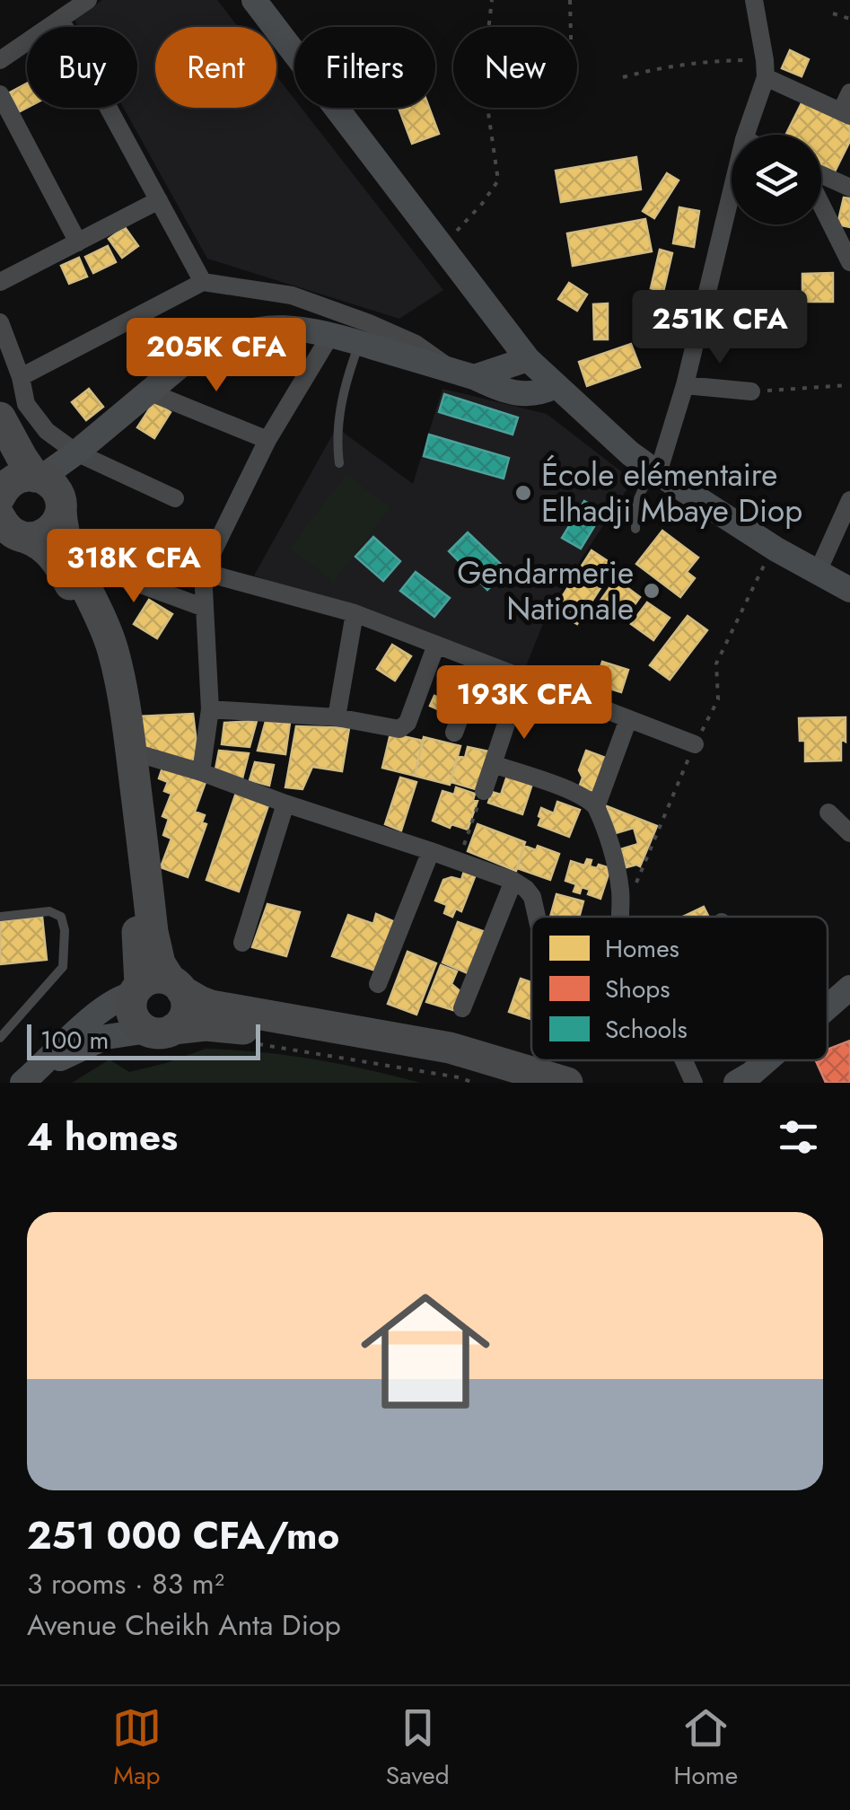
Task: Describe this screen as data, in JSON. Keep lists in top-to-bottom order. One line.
{"places":["École elémentaire Elhadji Mbaye Diop","Gendarmerie Nationale"],"legend":["Homes","Shops","Schools"],"scale_bar":"100 m","page":{"chip":["Buy","Rent","Filters","New"],"price":["251K CFA","205K CFA","318K CFA","193K CFA"],"scale":"100 m","heading":"4 homes","list":[{"name":"251 000 CFA/mo","note":"3 rooms · 83 m² · Avenue Cheikh Anta Diop"}],"tabs":["Map","Saved","Home"]}}
